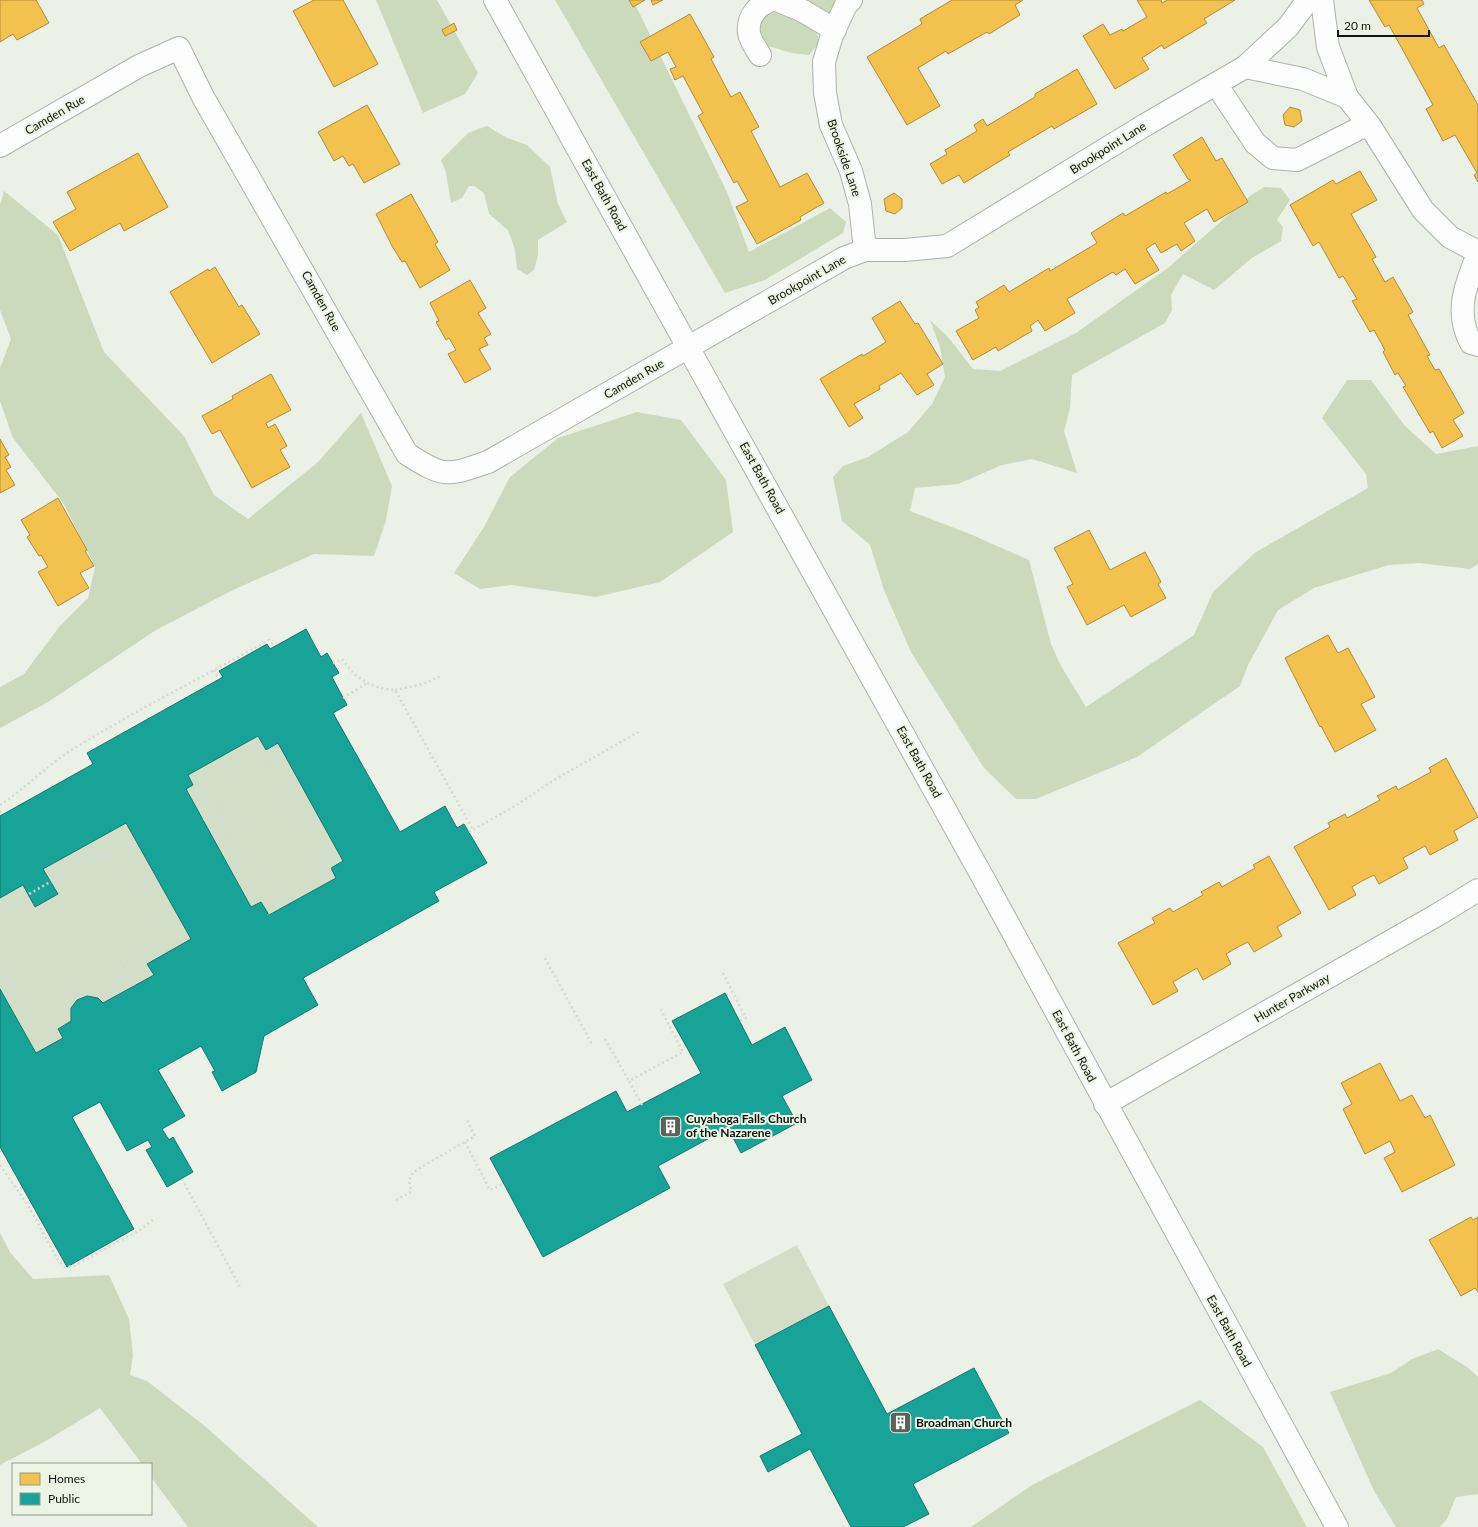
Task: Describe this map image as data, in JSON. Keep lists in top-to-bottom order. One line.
{"streets":{"street":["Camden Rue","Brookpoint Lane","Brookside Lane","East Bath Road","Hunter Parkway"]},"crossings":[["Camden Rue","Brookpoint Lane"],["Camden Rue","East Bath Road"],["Brookpoint Lane","Brookside Lane"],["Brookpoint Lane","East Bath Road"],["East Bath Road","Hunter Parkway"]],"places":{"building":["Cuyahoga Falls Church of the Nazarene","Broadman Church"]},"legend":["Homes","Public"],"scale_bar":"20 m"}
